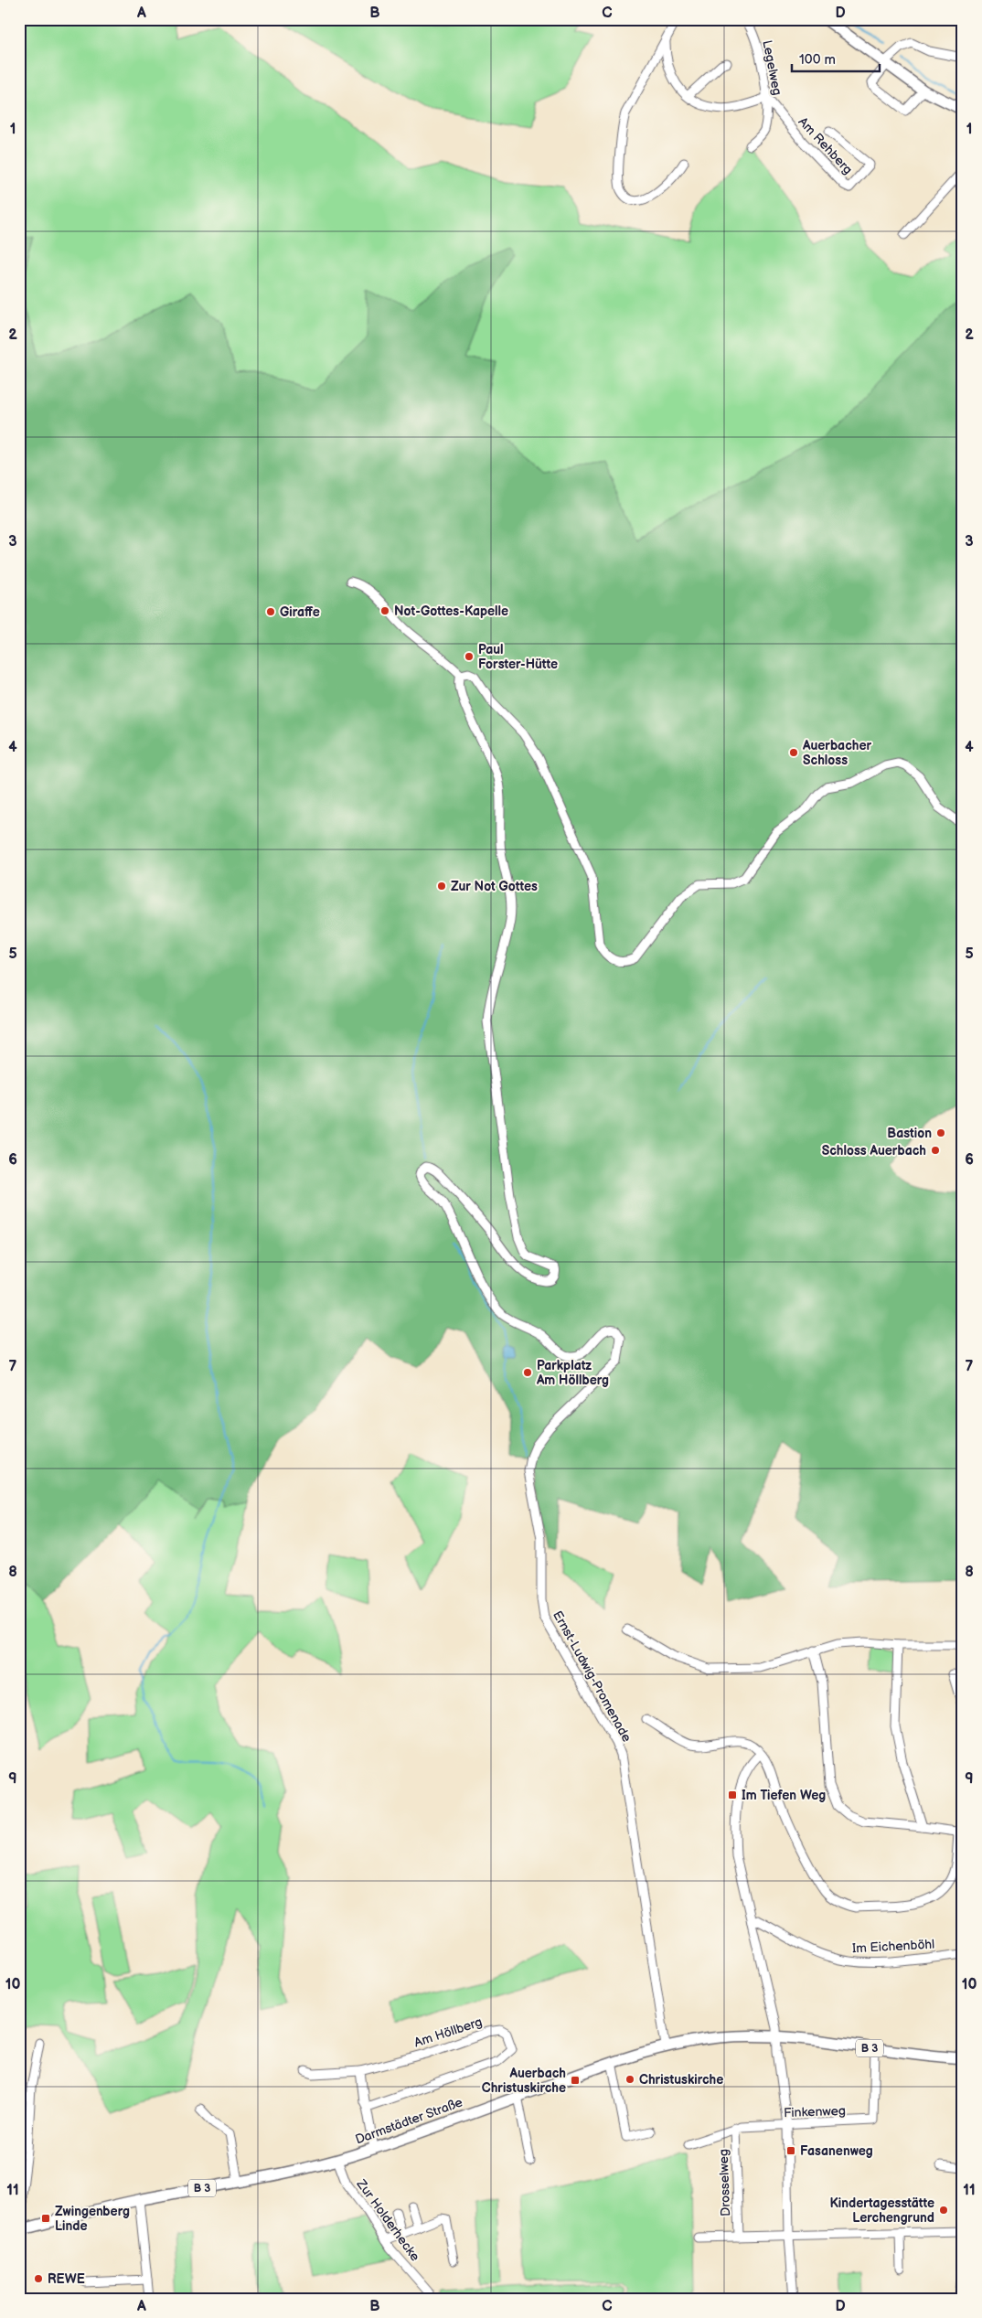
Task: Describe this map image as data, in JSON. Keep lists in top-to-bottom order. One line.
{"streets":{"main road":["B 3","Darmstädter Straße"],"street":["Legelweg","Am Rehberg","Ernst-Ludwig-Promenade","Im Eichenböhl","Am Höllberg","Finkenweg","Drosselweg","Zur Holderhecke"]},"crossings":[["Legelweg","Am Rehberg"],["Ernst-Ludwig-Promenade","Darmstädter Straße"],["B 3","Darmstädter Straße"],["Finkenweg","Darmstädter Straße"],["Finkenweg","Drosselweg"],["Darmstädter Straße","Zur Holderhecke"]],"places":{"other":["Not-Gottes-Kapelle","Giraffe","Paul Forster-Hütte","Auerbacher Schloss","Zur Not Gottes","Bastion","Schloss Auerbach","Parkplatz Am Höllberg","Christuskirche","Kindertagesstätte Lerchengrund","REWE"],"transit":["Im Tiefen Weg","Auerbach Christuskirche","Fasanenweg","Zwingenberg Linde"]},"scale_bar":"100 m","grid":{"columns":["A","B","C","D"],"rows":["1","2","3","4","5","6","7","8","9","10","11"]}}
